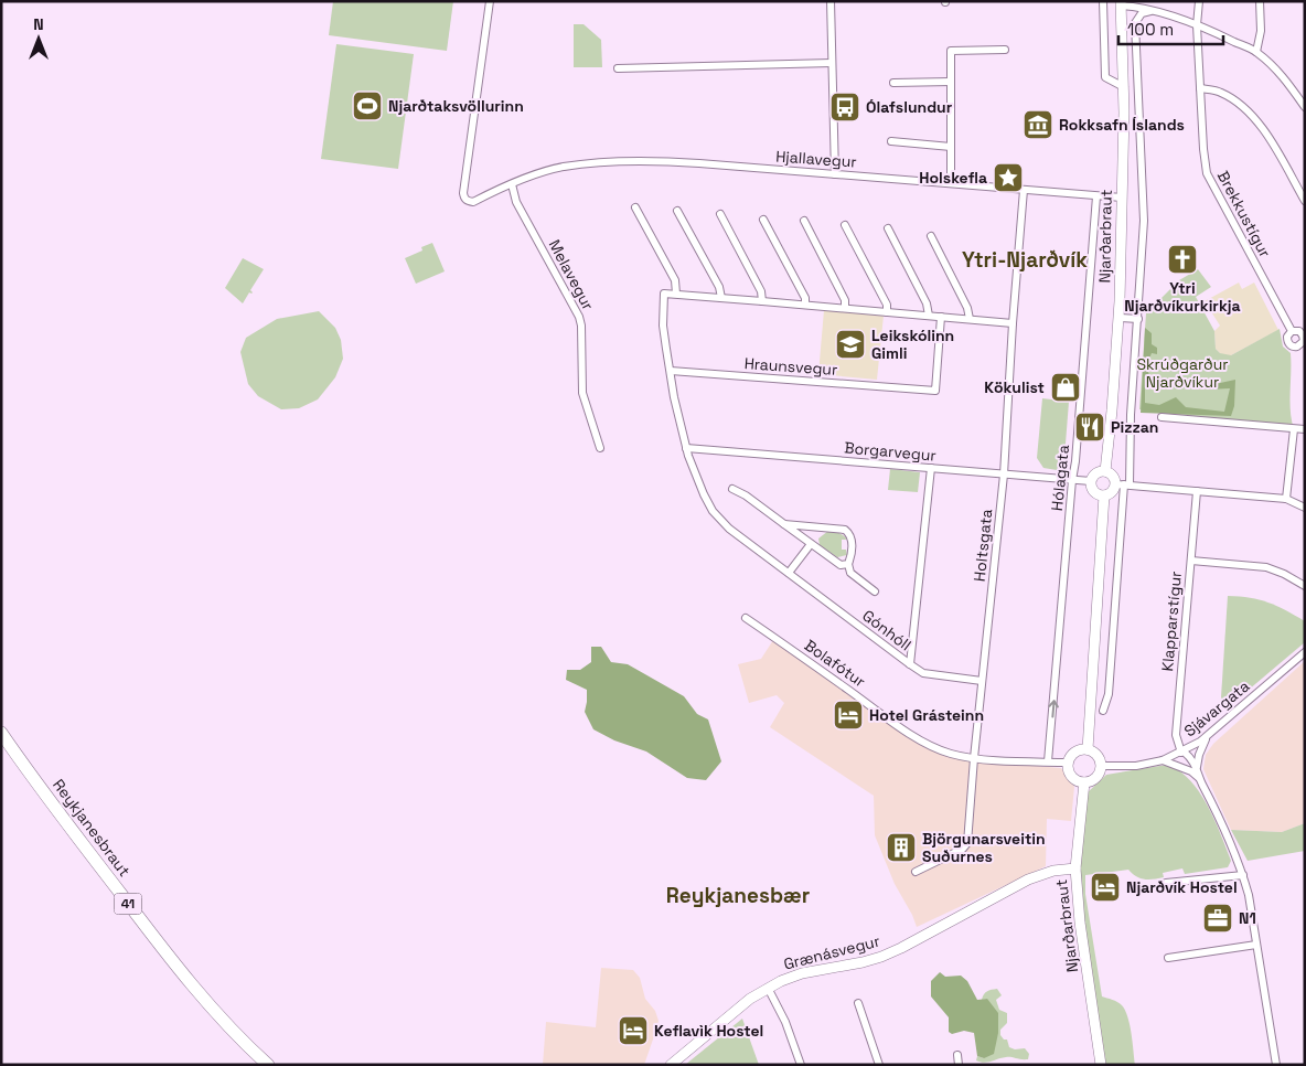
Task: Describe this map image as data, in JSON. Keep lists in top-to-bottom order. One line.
{"streets":{"highway":["Reykjanesbraut","41"],"main road":["Njarðarbraut","Grænásvegur"],"street":["Hjallavegur","Brekkustígur","Melavegur","Hraunsvegur","Borgarvegur","Hólagata","Holtsgata","Klapparstígur","Gónhóll","Bolafótur","Sjávargata"]},"crossings":[["Hjallavegur","Njarðarbraut"],["Hjallavegur","Melavegur"],["Hjallavegur","Hólagata"],["Hjallavegur","Holtsgata"],["Njarðarbraut","Borgarvegur"],["Njarðarbraut","Bolafótur"],["Njarðarbraut","Sjávargata"],["Njarðarbraut","Grænásvegur"],["Hraunsvegur","Gónhóll"],["Borgarvegur","Hólagata"],["Borgarvegur","Holtsgata"],["Borgarvegur","Gónhóll"],["Hólagata","Bolafótur"],["Holtsgata","Gónhóll"],["Holtsgata","Bolafótur"],["Klapparstígur","Sjávargata"],["Bolafótur","Sjávargata"]],"districts":["Ytri-Njarðvík","Reykjanesbær"],"parks":["Skrúðgarður Njarðvíkur"],"places":{"sports":["Njarðtaksvöllurinn"],"bus stop":["Ólafslundur"],"museum":["Rokksafn Íslands"],"place":["Holskefla"],"church":["Ytri Njarðvíkurkirkja"],"school or university":["Leikskólinn Gimli"],"shop":["Kökulist"],"restaurant":["Pizzan"],"hotel":["Hotel Grásteinn","Njarðvík Hostel","Keflavìk Hostel"],"building":["Björgunarsveitin Suðurnes"],"office":["N1"]},"scale_bar":"100 m","north":"top"}
